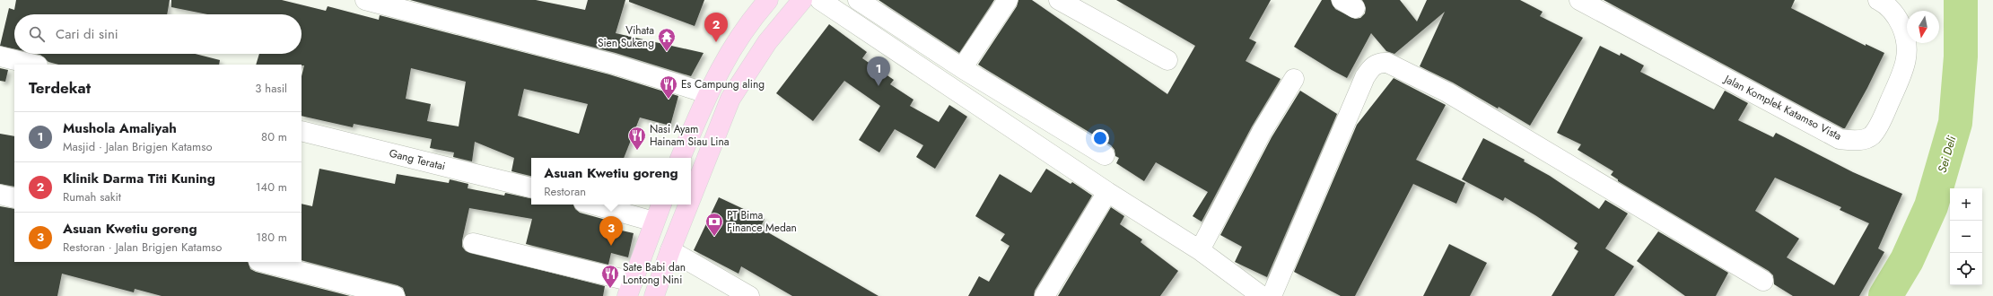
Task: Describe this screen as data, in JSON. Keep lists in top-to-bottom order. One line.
{"streets":{"street":["Jalan Komplek Katamso Vista","Gang Teratai"]},"water":["Sei Deli"],"places":{"temple":["Vihata Sien Sukeng"],"restaurant":["Es Campung aling","Nasi Ayam Hainam Siau Lina","Sate Babi dan Lontong Nini"],"bank":["PT Bima Finance Medan"]},"north":"bottom","page":{"pins":["2","1","3"],"search":"Cari di sini","heading":["Terdekat","3 hasil"],"list":[{"mark":"1","name":"Mushola Amaliyah","note":"Masjid · Jalan Brigjen Katamso","value":"80 m"},{"mark":"2","name":"Klinik Darma Titi Kuning","note":"Rumah sakit","value":"140 m"},{"mark":"3","name":"Asuan Kwetiu goreng","note":"Restoran · Jalan Brigjen Katamso","value":"180 m"}],"popup":["Asuan Kwetiu goreng","Restoran"],"map_buttons":["+","−"]}}
